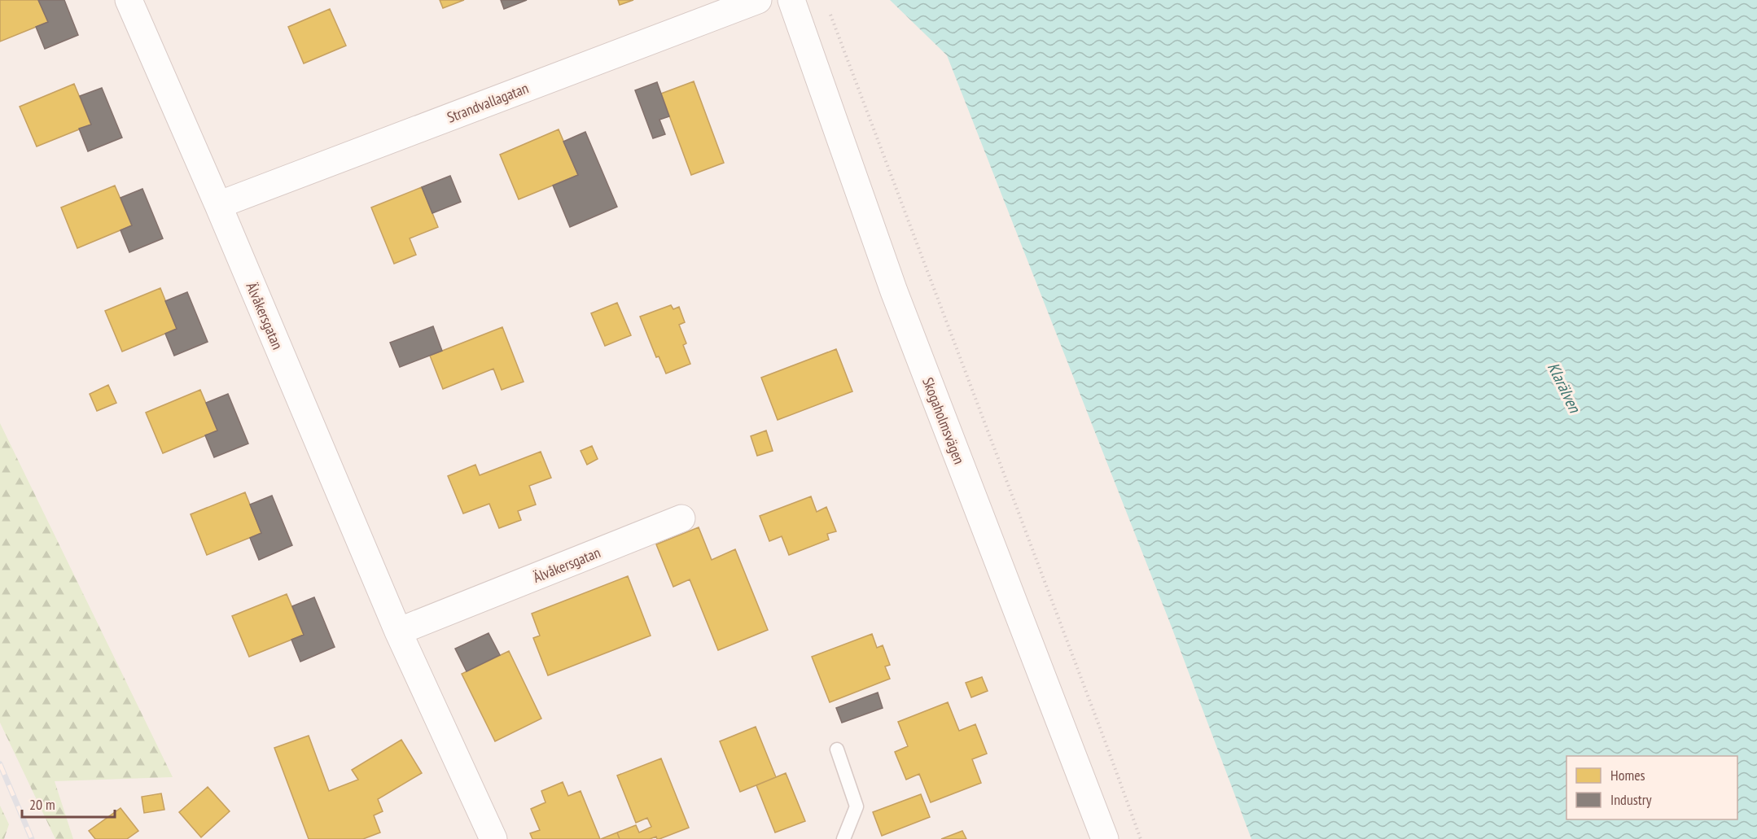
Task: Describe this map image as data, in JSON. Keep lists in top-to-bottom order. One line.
{"streets":{"street":["Strandvallagatan","Älvåkersgatan","Skogaholmsvägen"]},"crossings":[["Strandvallagatan","Älvåkersgatan"]],"water":["Klarälven"],"legend":["Homes","Industry"],"scale_bar":"20 m"}
